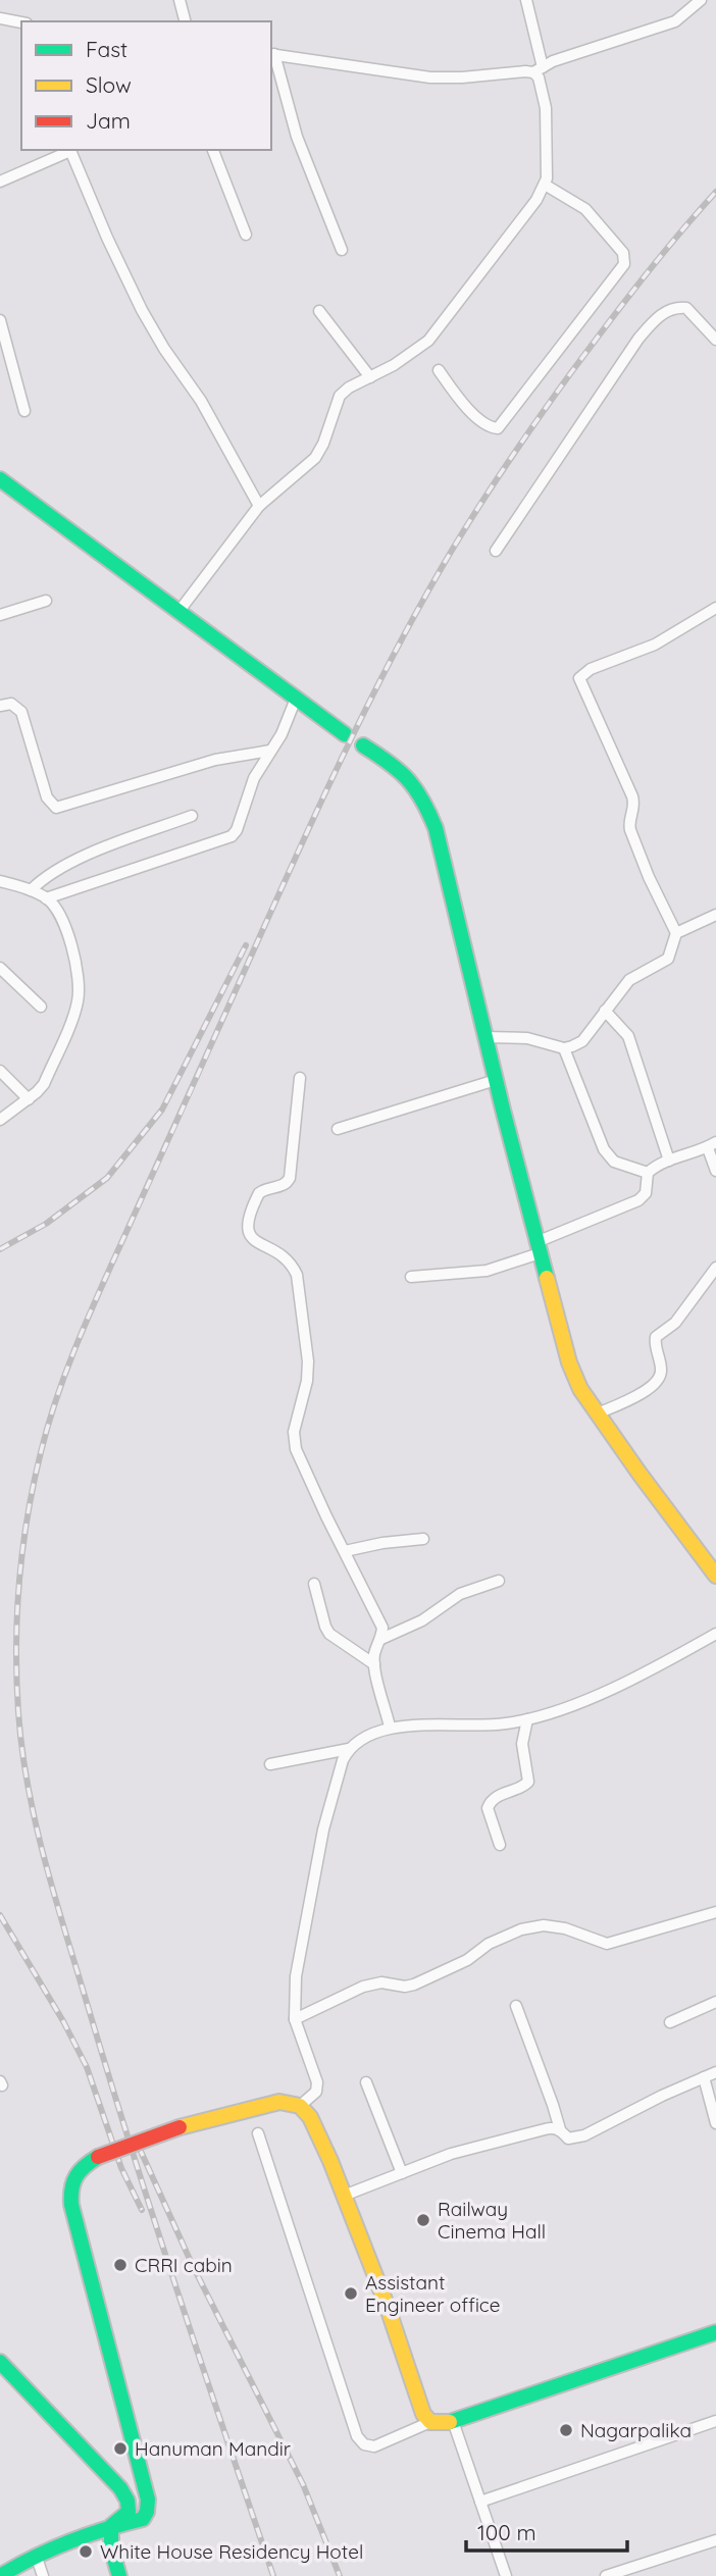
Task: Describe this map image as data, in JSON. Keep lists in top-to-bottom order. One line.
{"places":["Railway Cinema Hall","CRRI cabin","Assistant Engineer office","Nagarpalika","Hanuman Mandir","White House Residency Hotel"],"legend":["Fast","Slow","Jam"],"scale_bar":"100 m"}
